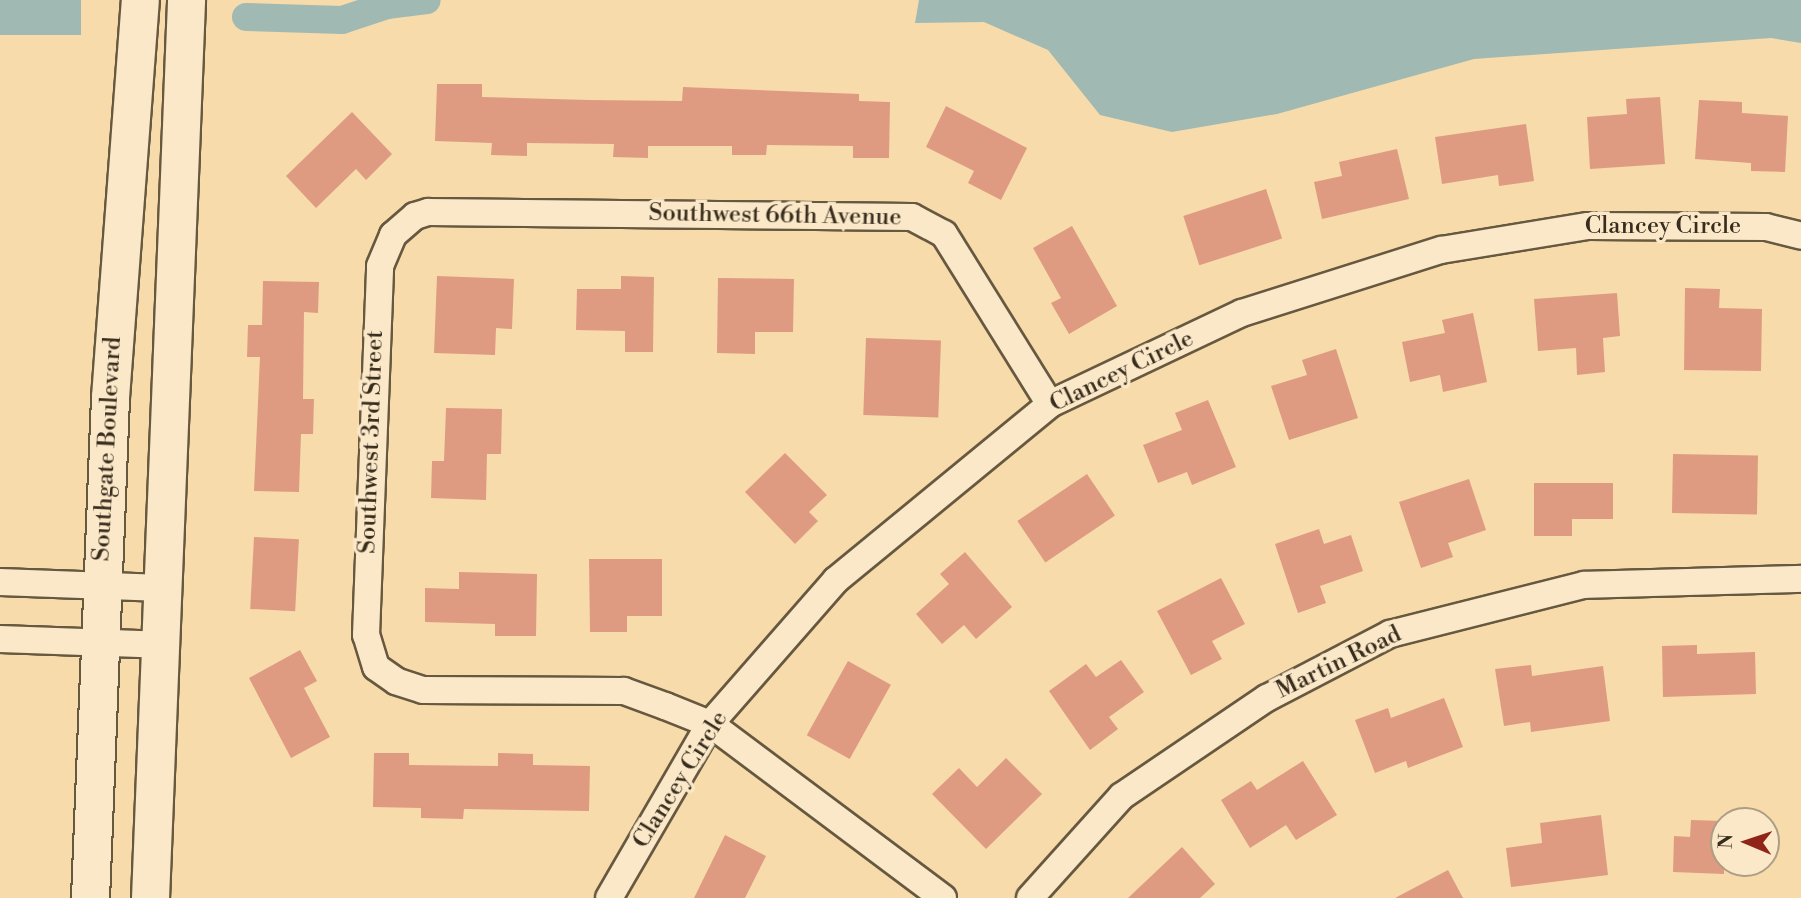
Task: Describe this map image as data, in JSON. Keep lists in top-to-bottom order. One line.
{"streets":{"main road":["Southgate Boulevard"],"street":["Southwest 66th Avenue","Clancey Circle","Southwest 3rd Street","Martin Road"]},"crossings":[["Southwest 66th Avenue","Clancey Circle"],["Southwest 66th Avenue","Southwest 3rd Street"],["Clancey Circle","Southwest 3rd Street"]],"north":"left"}
